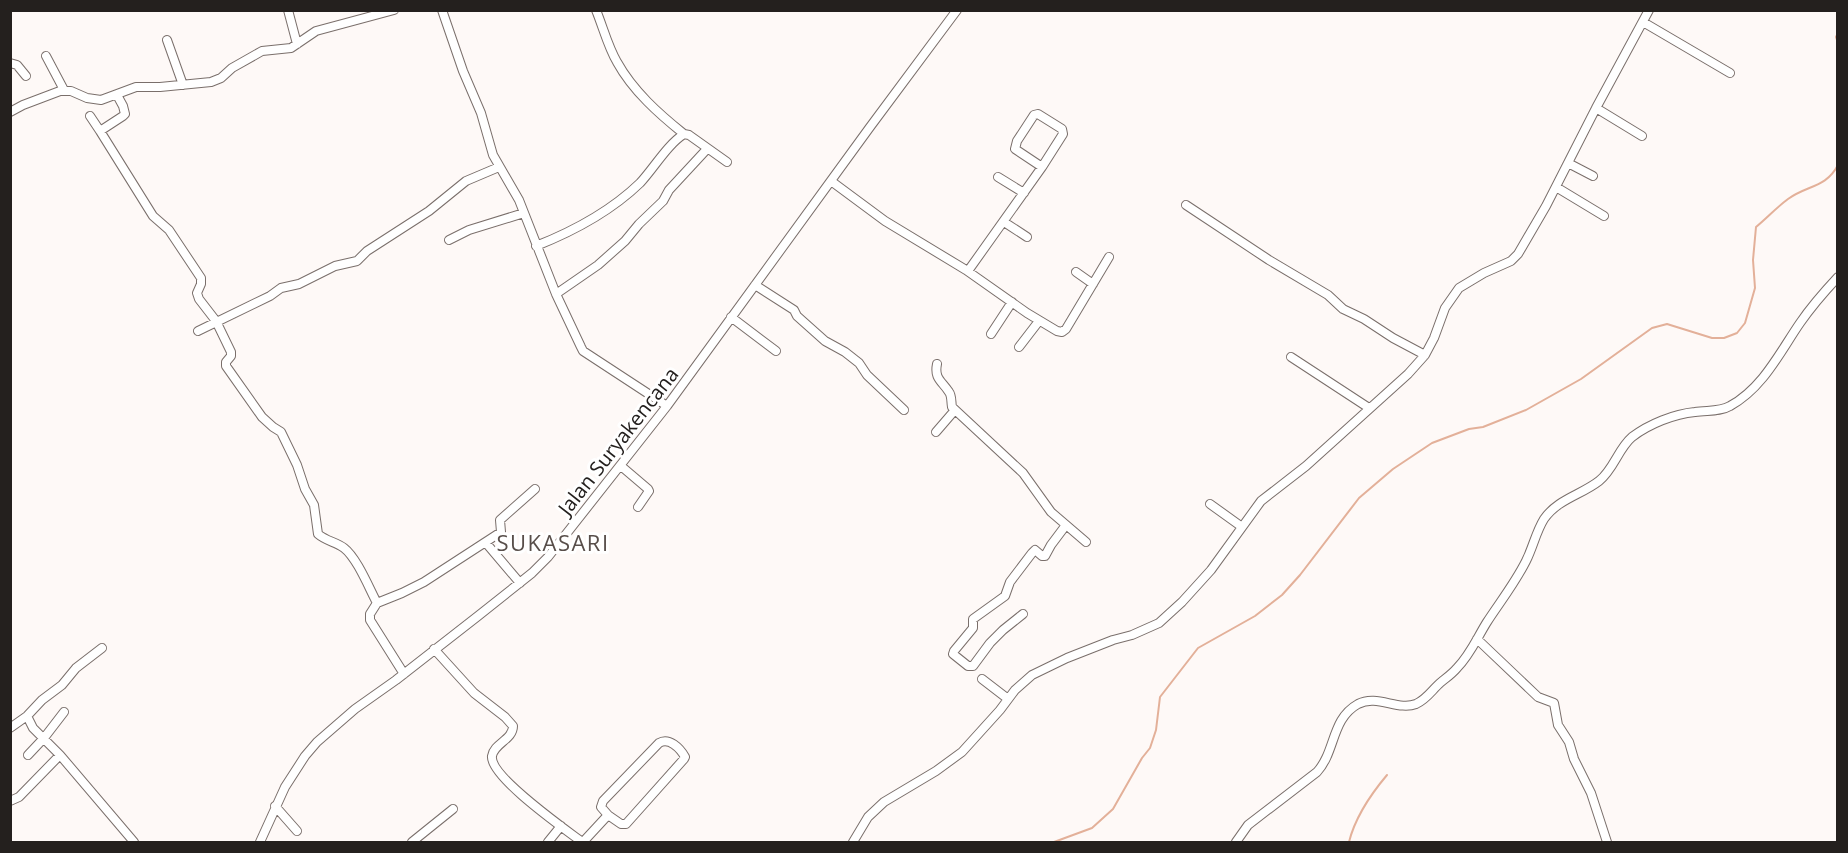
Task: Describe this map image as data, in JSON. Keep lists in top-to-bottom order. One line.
{"streets":{"street":["Jalan Suryakencana"]},"districts":["SUKASARI"]}
